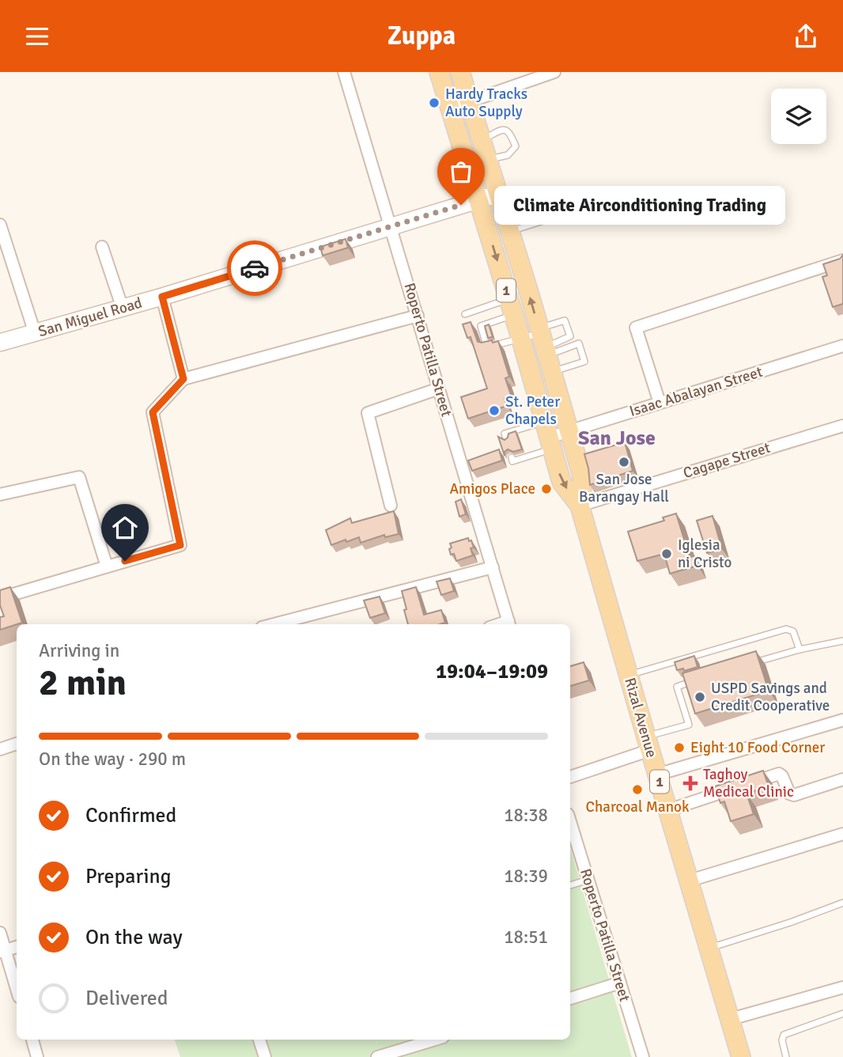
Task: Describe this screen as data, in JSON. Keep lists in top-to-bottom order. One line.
{"streets":{"main road":["1","Rizal Avenue"],"street":["San Miguel Road","Roperto Patilla Street","Isaac Abalayan Street","Cagape Street"]},"crossings":[["San Miguel Road","Roperto Patilla Street"],["San Miguel Road","Rizal Avenue"],["Isaac Abalayan Street","Rizal Avenue"],["Cagape Street","Rizal Avenue"]],"districts":["San Jose"],"places":{"other":["Hardy Tracks Auto Supply","Climate Airconditioning Trading","St. Peter Chapels","San Jose Barangay Hall","Amigos Place","Iglesia ni Cristo","USPD Savings and Credit Cooperative","Eight 10 Food Corner","Charcoal Manok"],"health":["Taghoy Medical Clinic"]},"page":{"header":"Zuppa","bubble":"Climate Airconditioning Trading","heading":["2 min","Arriving in","19:04–19:09"],"bar":"On the way · 290 m","list":[["Confirmed","18:38"],["Preparing","18:39"],["On the way","18:51"],"Delivered"]}}
